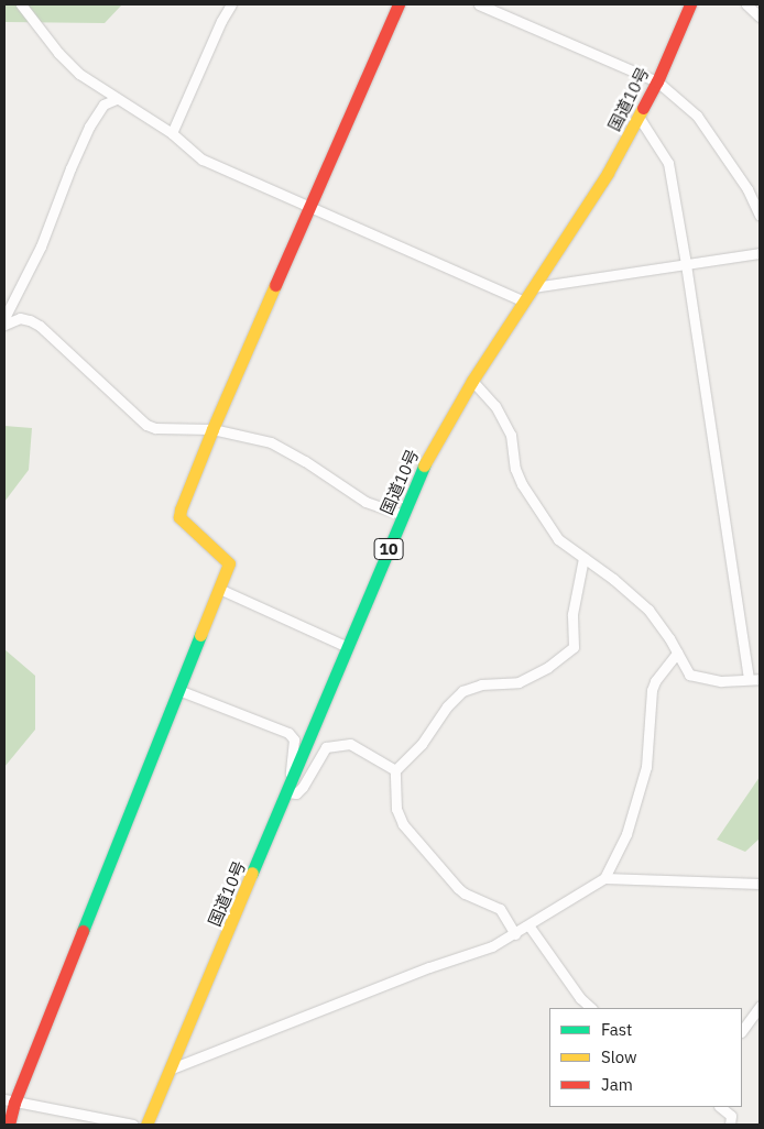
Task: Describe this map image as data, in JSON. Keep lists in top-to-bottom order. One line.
{"streets":{"main road":["国道10号","10"]},"legend":["Fast","Slow","Jam"]}
